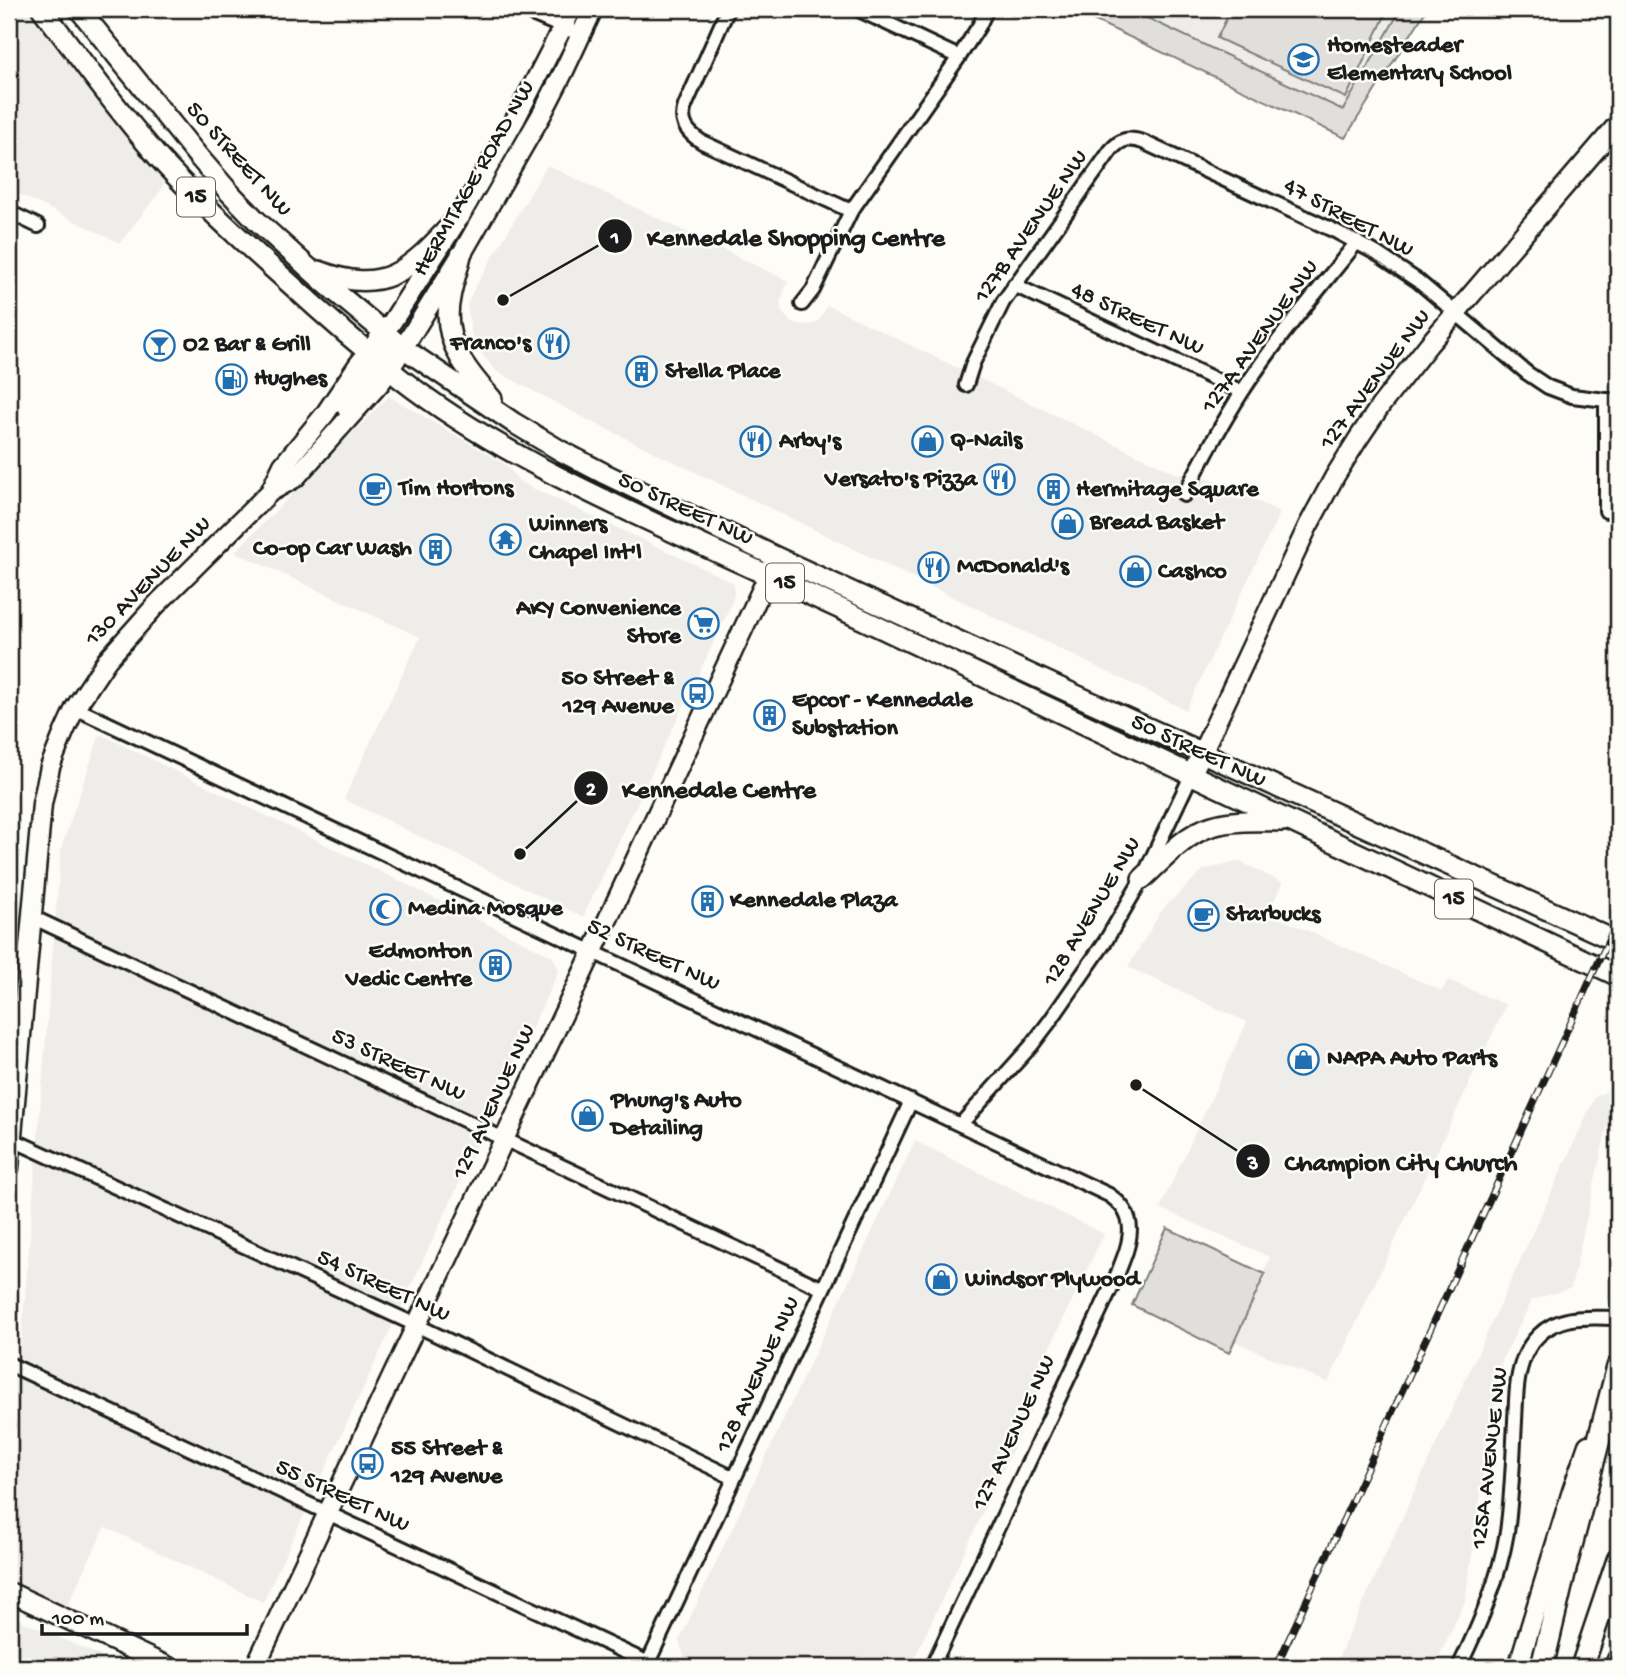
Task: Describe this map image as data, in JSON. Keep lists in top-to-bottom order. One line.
{"streets":{"main road":["50 STREET NW","15"],"street":["HERMITAGE ROAD NW","47 STREET NW","127B AVENUE NW","48 STREET NW","127A AVENUE NW","127 AVENUE NW","130 AVENUE NW","128 AVENUE NW","52 STREET NW","53 STREET NW","129 AVENUE NW","54 STREET NW","125A AVENUE NW","55 STREET NW"]},"crossings":[["50 STREET NW","HERMITAGE ROAD NW"],["50 STREET NW","127 AVENUE NW"],["50 STREET NW","130 AVENUE NW"],["50 STREET NW","128 AVENUE NW"],["50 STREET NW","129 AVENUE NW"],["HERMITAGE ROAD NW","130 AVENUE NW"],["47 STREET NW","127B AVENUE NW"],["47 STREET NW","127A AVENUE NW"],["47 STREET NW","127 AVENUE NW"],["127B AVENUE NW","48 STREET NW"],["48 STREET NW","127A AVENUE NW"],["127 AVENUE NW","128 AVENUE NW"],["127 AVENUE NW","52 STREET NW"],["130 AVENUE NW","52 STREET NW"],["130 AVENUE NW","53 STREET NW"],["130 AVENUE NW","54 STREET NW"],["128 AVENUE NW","52 STREET NW"],["128 AVENUE NW","53 STREET NW"],["128 AVENUE NW","54 STREET NW"],["128 AVENUE NW","55 STREET NW"],["52 STREET NW","129 AVENUE NW"],["53 STREET NW","129 AVENUE NW"],["129 AVENUE NW","54 STREET NW"],["129 AVENUE NW","55 STREET NW"]],"places":{"school or university":["Homesteader Elementary School"],"other":["Kennedale Shopping Centre","Kennedale Centre","Champion City Church"],"restaurant":["Franco's","Arby's","Versato's Pizza","McDonald's"],"bar":["O2 Bar & Grill"],"building":["Stella Place","Hermitage Square","Co-op Car Wash","Epcor - Kennedale Substation","Kennedale Plaza","Edmonton Vedic Centre"],"fuel station":["Hughes"],"shop":["Q-Nails","Bread Basket","Cashco","NAPA Auto Parts","Phung's Auto Detailing","Windsor Plywood"],"cafe":["Tim Hortons","Starbucks"],"temple":["Winners Chapel Int'l"],"supermarket":["AKY Convenience Store"],"bus stop":["50 Street & 129 Avenue","55 Street & 129 Avenue"],"mosque":["Medina Mosque"]},"scale_bar":"100 m"}
